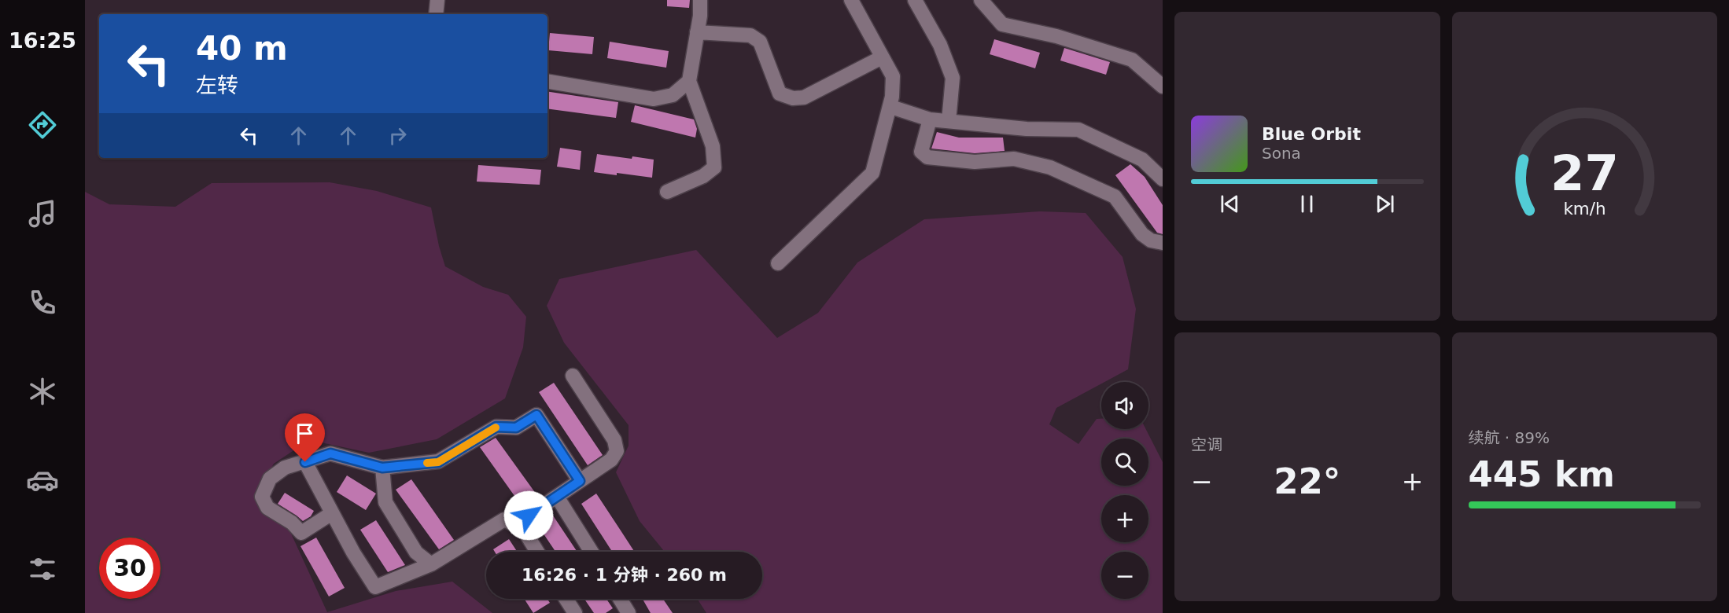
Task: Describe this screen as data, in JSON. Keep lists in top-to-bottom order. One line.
{"page":{"tabs":"16:25","turn":["40 m","左转"],"song":["Blue Orbit","Sona"],"tile":["空调",["续航 · 89%","445 km"]],"map_buttons":["+","−"],"heat":["−","22°","+"],"limit":"30","trip":"16:26 · 1 分钟 · 260 m","gauge":["27","km/h"]}}
